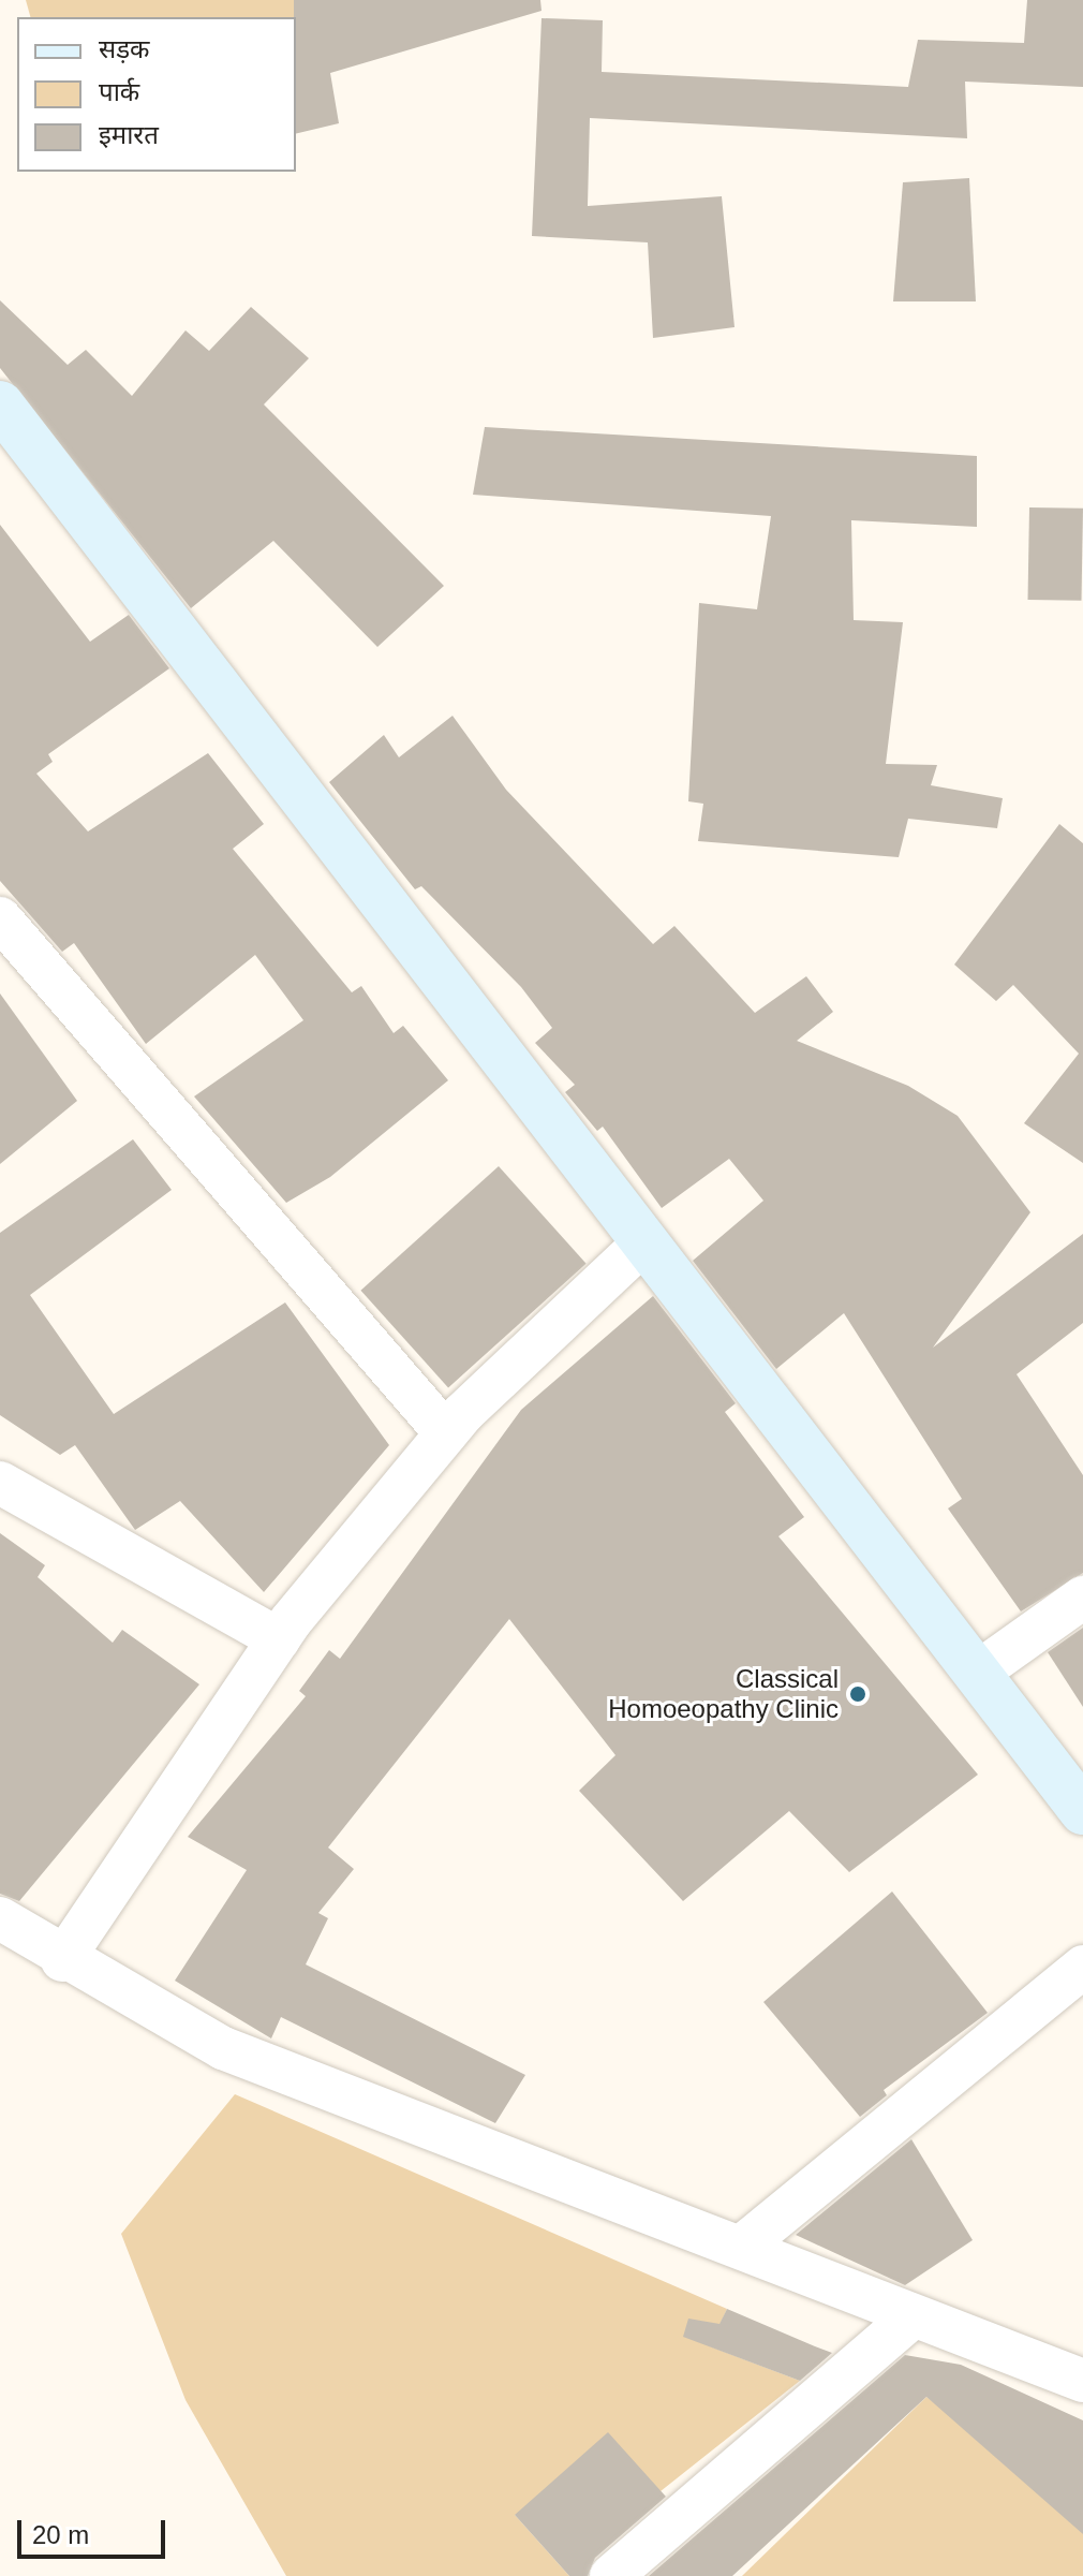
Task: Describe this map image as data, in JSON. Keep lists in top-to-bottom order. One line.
{"places":["Classical Homoeopathy Clinic"],"legend":["सड़क","पार्क","इमारत"],"scale_bar":"20 m"}
